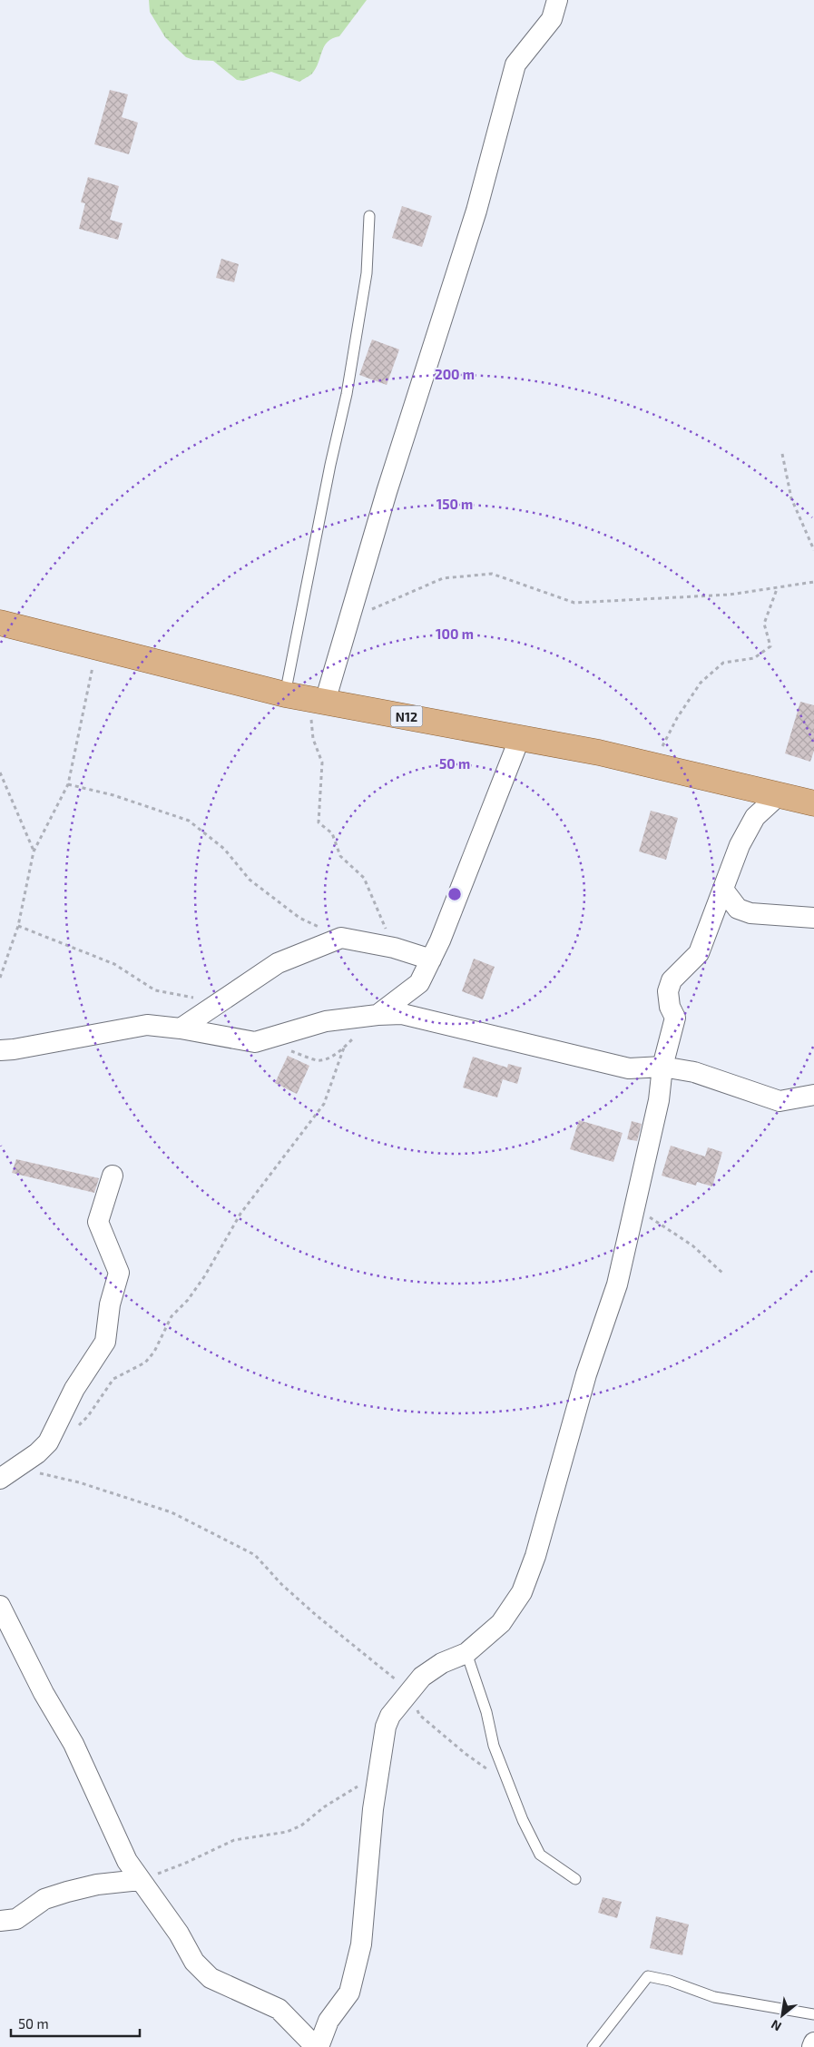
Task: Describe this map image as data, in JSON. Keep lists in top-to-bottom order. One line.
{"streets":{"main road":["N12"]},"scale_bar":"50 m","north":"bottom left","rings":["200 m","150 m","100 m","50 m"]}
